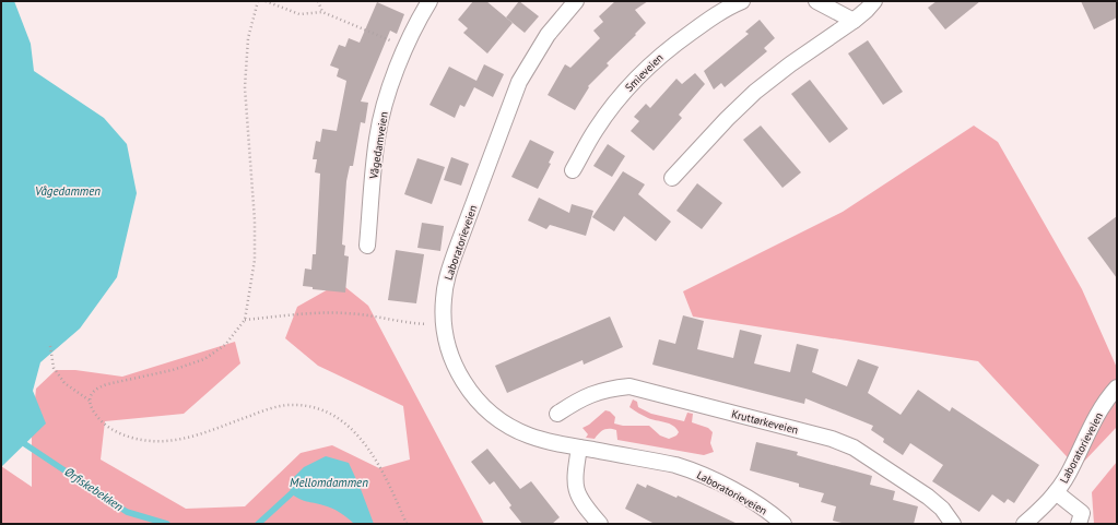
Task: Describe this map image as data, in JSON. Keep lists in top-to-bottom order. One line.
{"streets":{"street":["Smieveien","Vågedamveien","Laboratorieveien","Kruttørkeveien"]},"water":["Vågedammen","Mellomdammen","Ørfiskebekken"]}
